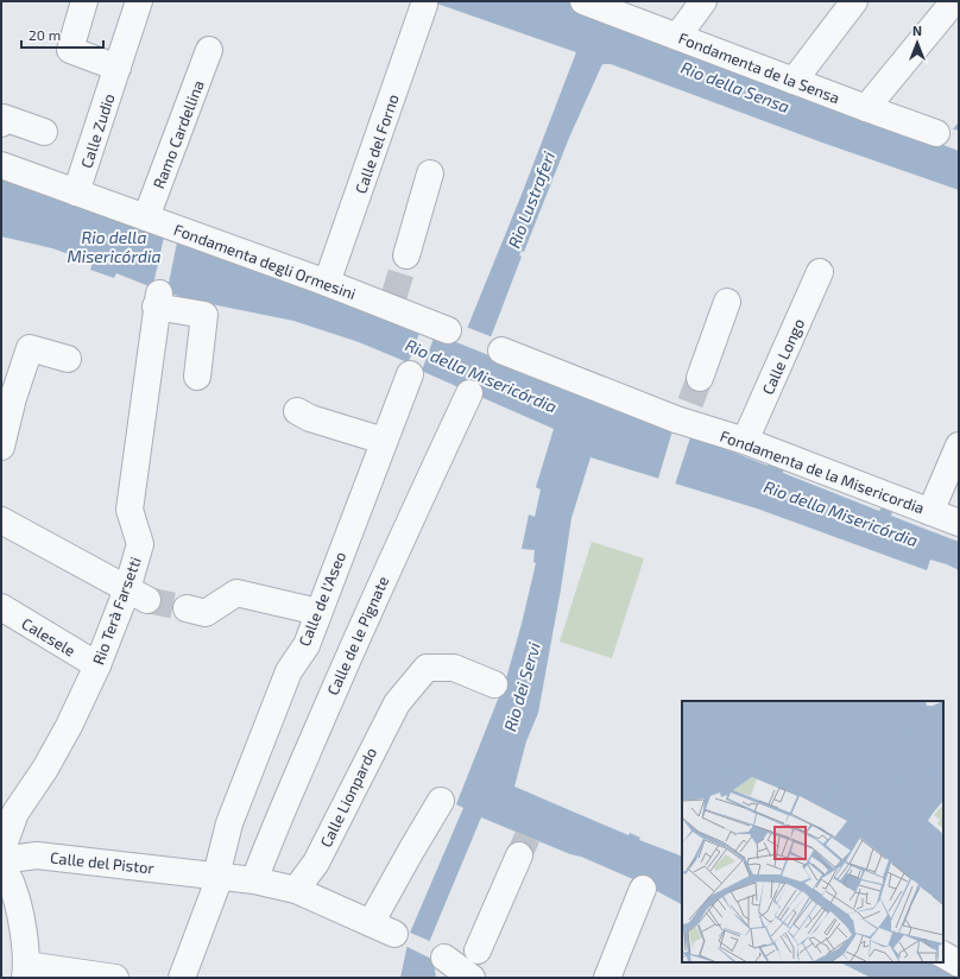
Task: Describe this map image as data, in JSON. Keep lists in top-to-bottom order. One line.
{"streets":{"street":["Fondamenta de la Sensa","Calle Zudio","Ramo Cardellina","Calle del Forno","Fondamenta degli Ormesini","Calle Longo","Fondamenta de la Misericordia","Calle de l'Aseo","Rio Terà Farsetti","Calle de le Pignate","Calesele","Calle Lionpardo","Calle del Pistor"]},"crossings":[["Calle Zudio","Fondamenta degli Ormesini"],["Ramo Cardellina","Fondamenta degli Ormesini"],["Calle del Forno","Fondamenta degli Ormesini"],["Calle Longo","Fondamenta de la Misericordia"],["Calle de l'Aseo","Calle del Pistor"],["Rio Terà Farsetti","Calesele"],["Calle de le Pignate","Calle del Pistor"],["Calle Lionpardo","Calle del Pistor"]],"water":["Rio della Sensa","Rio Lustraferi","Rio della Misericórdia","Rio dei Servi"],"scale_bar":"20 m","north":"top"}
